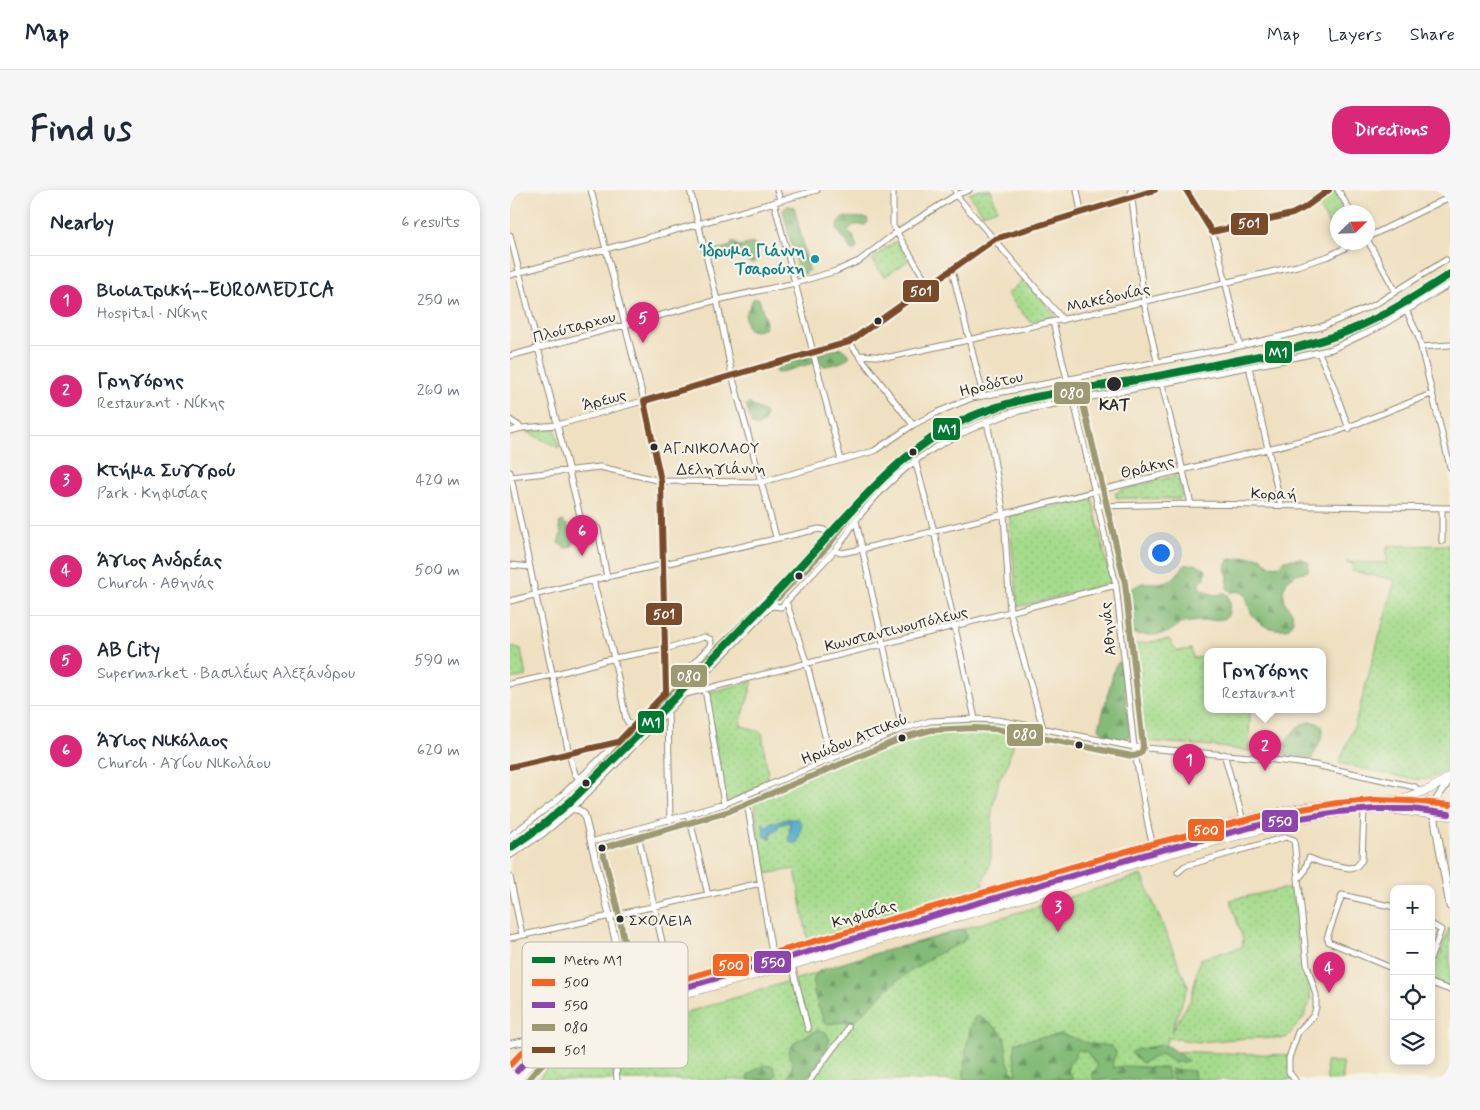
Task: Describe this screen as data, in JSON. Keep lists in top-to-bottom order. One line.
{"streets":{"main road":["Κηφισίας"],"street":["Μακεδονίας","Πλούταρχου","Ηροδότου","Άρεως","Θράκης","Δεληγιάννη","Κοραή","Κωνσταντινουπόλεως","Αθηνάς","Ηρώδου Αττικού"]},"crossings":[["Ηροδότου","Δεληγιάννη"],["Θράκης","Αθηνάς"],["Κοραή","Αθηνάς"],["Κωνσταντινουπόλεως","Αθηνάς"],["Αθηνάς","Ηρώδου Αττικού"],["Αθηνάς","Κηφισίας"]],"places":["Ίδρυμα Γιάννη Τσαρούχη","ΚΑΤ","ΑΓ.ΝΙΚΟΛΑΟΥ","ΣΧΟΛΕΙΑ"],"lines":["transit line 501","metro line Μ1","transit line 080","transit line 500","transit line 550"],"legend":["Metro Μ1","500","550","080","501"],"north":"top right","page":{"header":"Map","nav":["Map","Layers","Share"],"buttons":"Directions","title":"Find us","heading":["Nearby","6 results"],"list":[{"mark":"1","name":"Βιοιατρική--EUROMEDICA","note":"Hospital · Νίκης","value":"250 m"},{"mark":"2","name":"Γρηγόρης","note":"Restaurant · Νίκης","value":"260 m"},{"mark":"3","name":"Κτήμα Συγγρού","note":"Park · Κηφισίας","value":"420 m"},{"mark":"4","name":"Άγιος Ανδρέας","note":"Church · Αθηνάς","value":"500 m"},{"mark":"5","name":"AB City","note":"Supermarket · Βασιλέως Αλεξάνδρου","value":"590 m"},{"mark":"6","name":"Άγιος Νικόλαος","note":"Church · Αγίου Νικολάου","value":"620 m"}],"pins":["5","6","2","1","3","4"],"popup":["Γρηγόρης","Restaurant"],"map_buttons":["+","−"]}}
